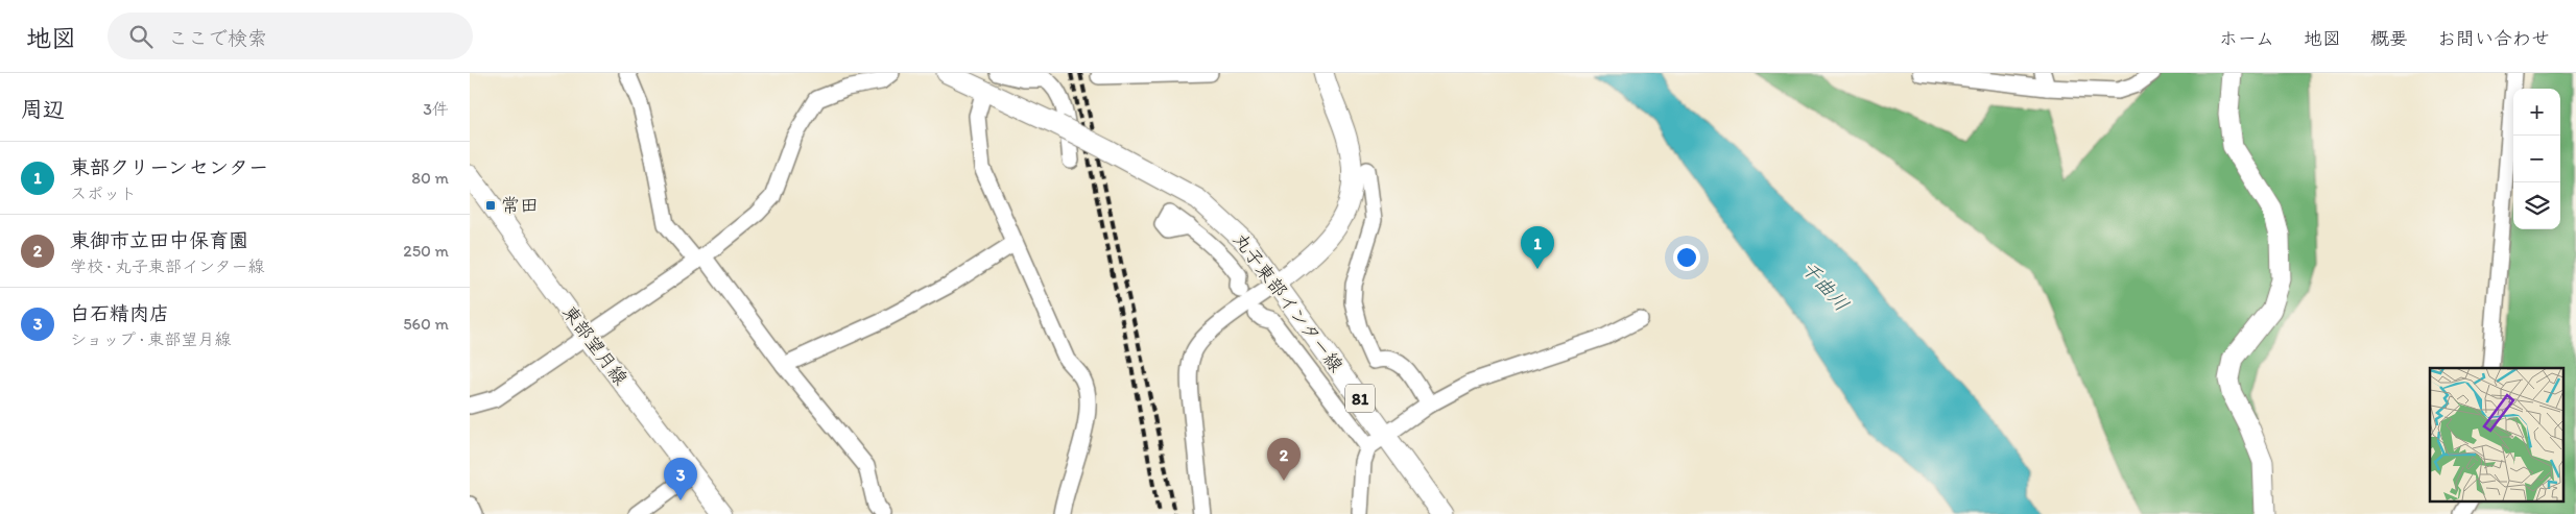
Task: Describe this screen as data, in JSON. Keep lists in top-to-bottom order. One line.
{"streets":{"main road":["丸子東部インター線","東部望月線","81"]},"water":["千曲川"],"places":{"transit":["常田"]},"page":{"header":"地図","search":"ここで検索","nav":["ホーム","地図","概要","お問い合わせ"],"heading":["周辺","3件"],"map_buttons":["+","−"],"list":[{"mark":"1","name":"東部クリーンセンター","note":"スポット","value":"80 m"},{"mark":"2","name":"東御市立田中保育園","note":"学校 · 丸子東部インター線","value":"250 m"},{"mark":"3","name":"白石精肉店","note":"ショップ · 東部望月線","value":"560 m"}],"pins":["1","2","3"]}}
